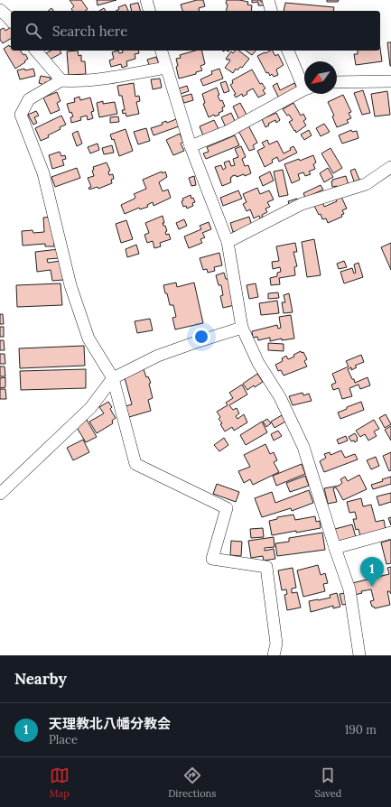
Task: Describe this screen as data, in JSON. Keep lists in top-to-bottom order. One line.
{"north":"bottom left","page":{"search":"Search here","pins":"1","heading":"Nearby","list":[{"mark":"1","name":"天理教北八幡分教会","note":"Place","value":"190 m"}],"nav":["Map","Directions","Saved"]}}
